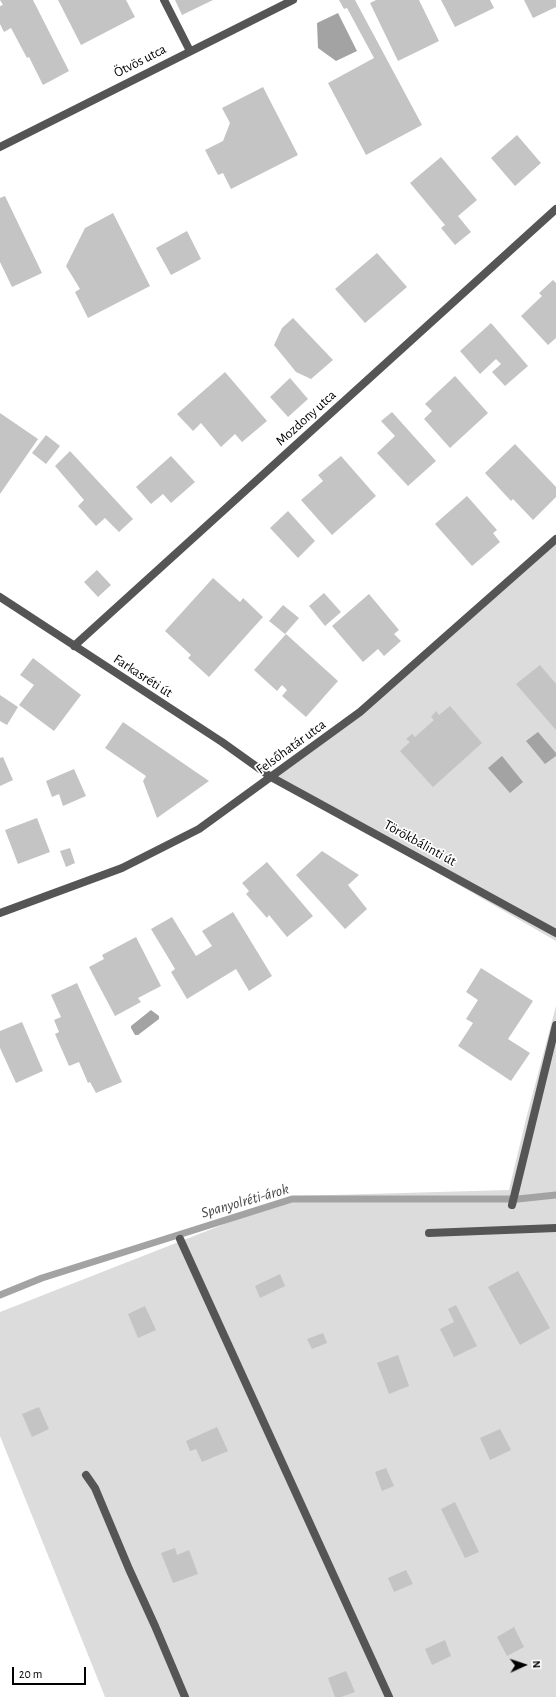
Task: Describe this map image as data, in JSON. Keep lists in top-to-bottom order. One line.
{"streets":{"street":["Ötvös utca","Mozdony utca","Farkasréti út","Felsőhatár utca","Törökbálinti út"]},"crossings":[["Mozdony utca","Farkasréti út"],["Farkasréti út","Felsőhatár utca"],["Farkasréti út","Törökbálinti út"],["Felsőhatár utca","Törökbálinti út"]],"water":["Spanyolréti-árok"],"scale_bar":"20 m","north":"right"}
